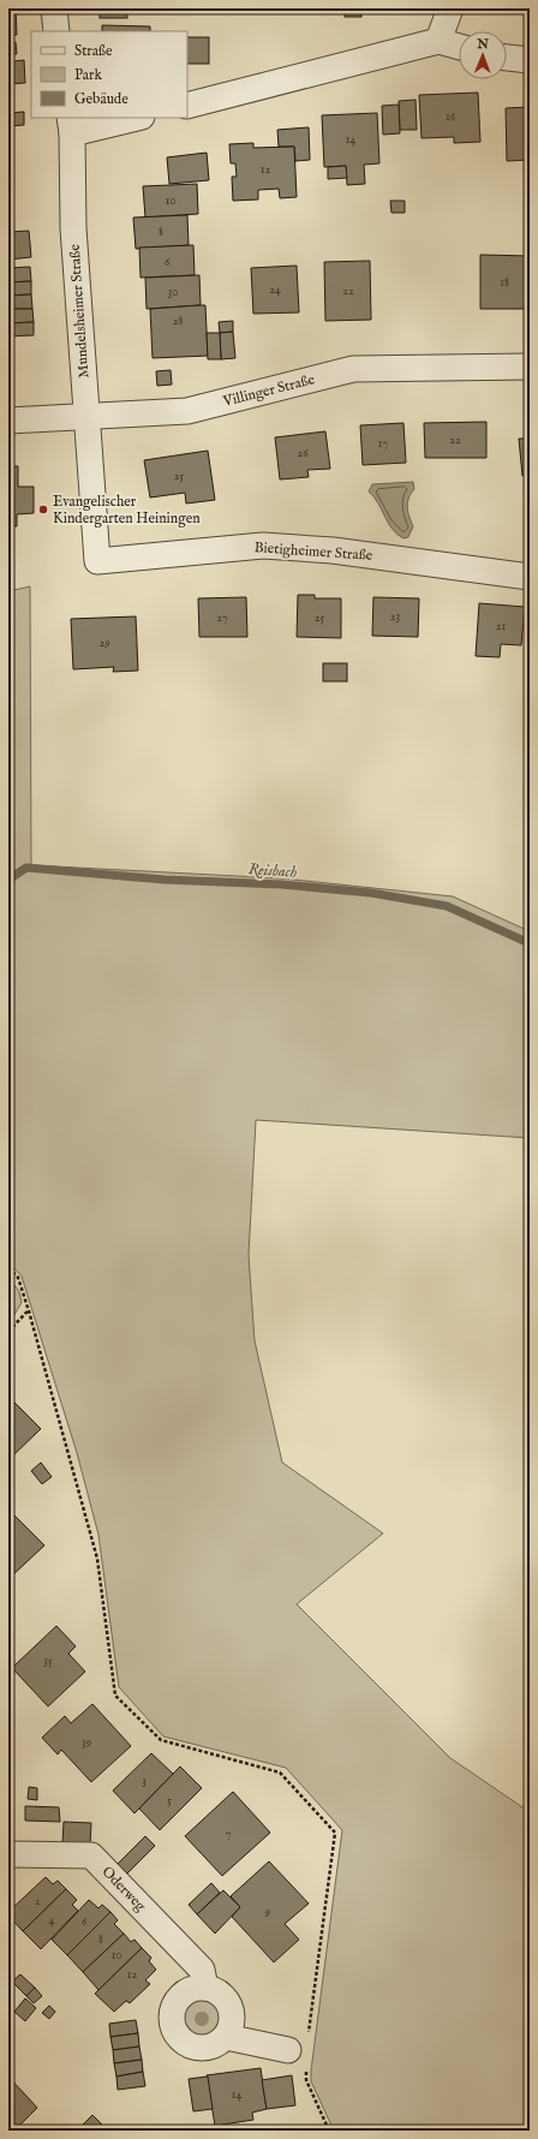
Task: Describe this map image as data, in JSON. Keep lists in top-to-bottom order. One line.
{"streets":{"street":["Mundelsheimer Straße","Villinger Straße","Bietigheimer Straße","Oderweg"]},"crossings":[["Mundelsheimer Straße","Villinger Straße"],["Mundelsheimer Straße","Bietigheimer Straße"]],"water":["Reisbach"],"places":["Evangelischer Kindergarten Heiningen"],"house_numbers":["16","14","12","10","8","6","18","24","22","30","28","22","17","26","25","23","27","25","21","29","35","39","3","5","7","2","9","4","6","8","10","12","14"],"legend":["Straße","Park","Gebäude"],"north":"top"}
